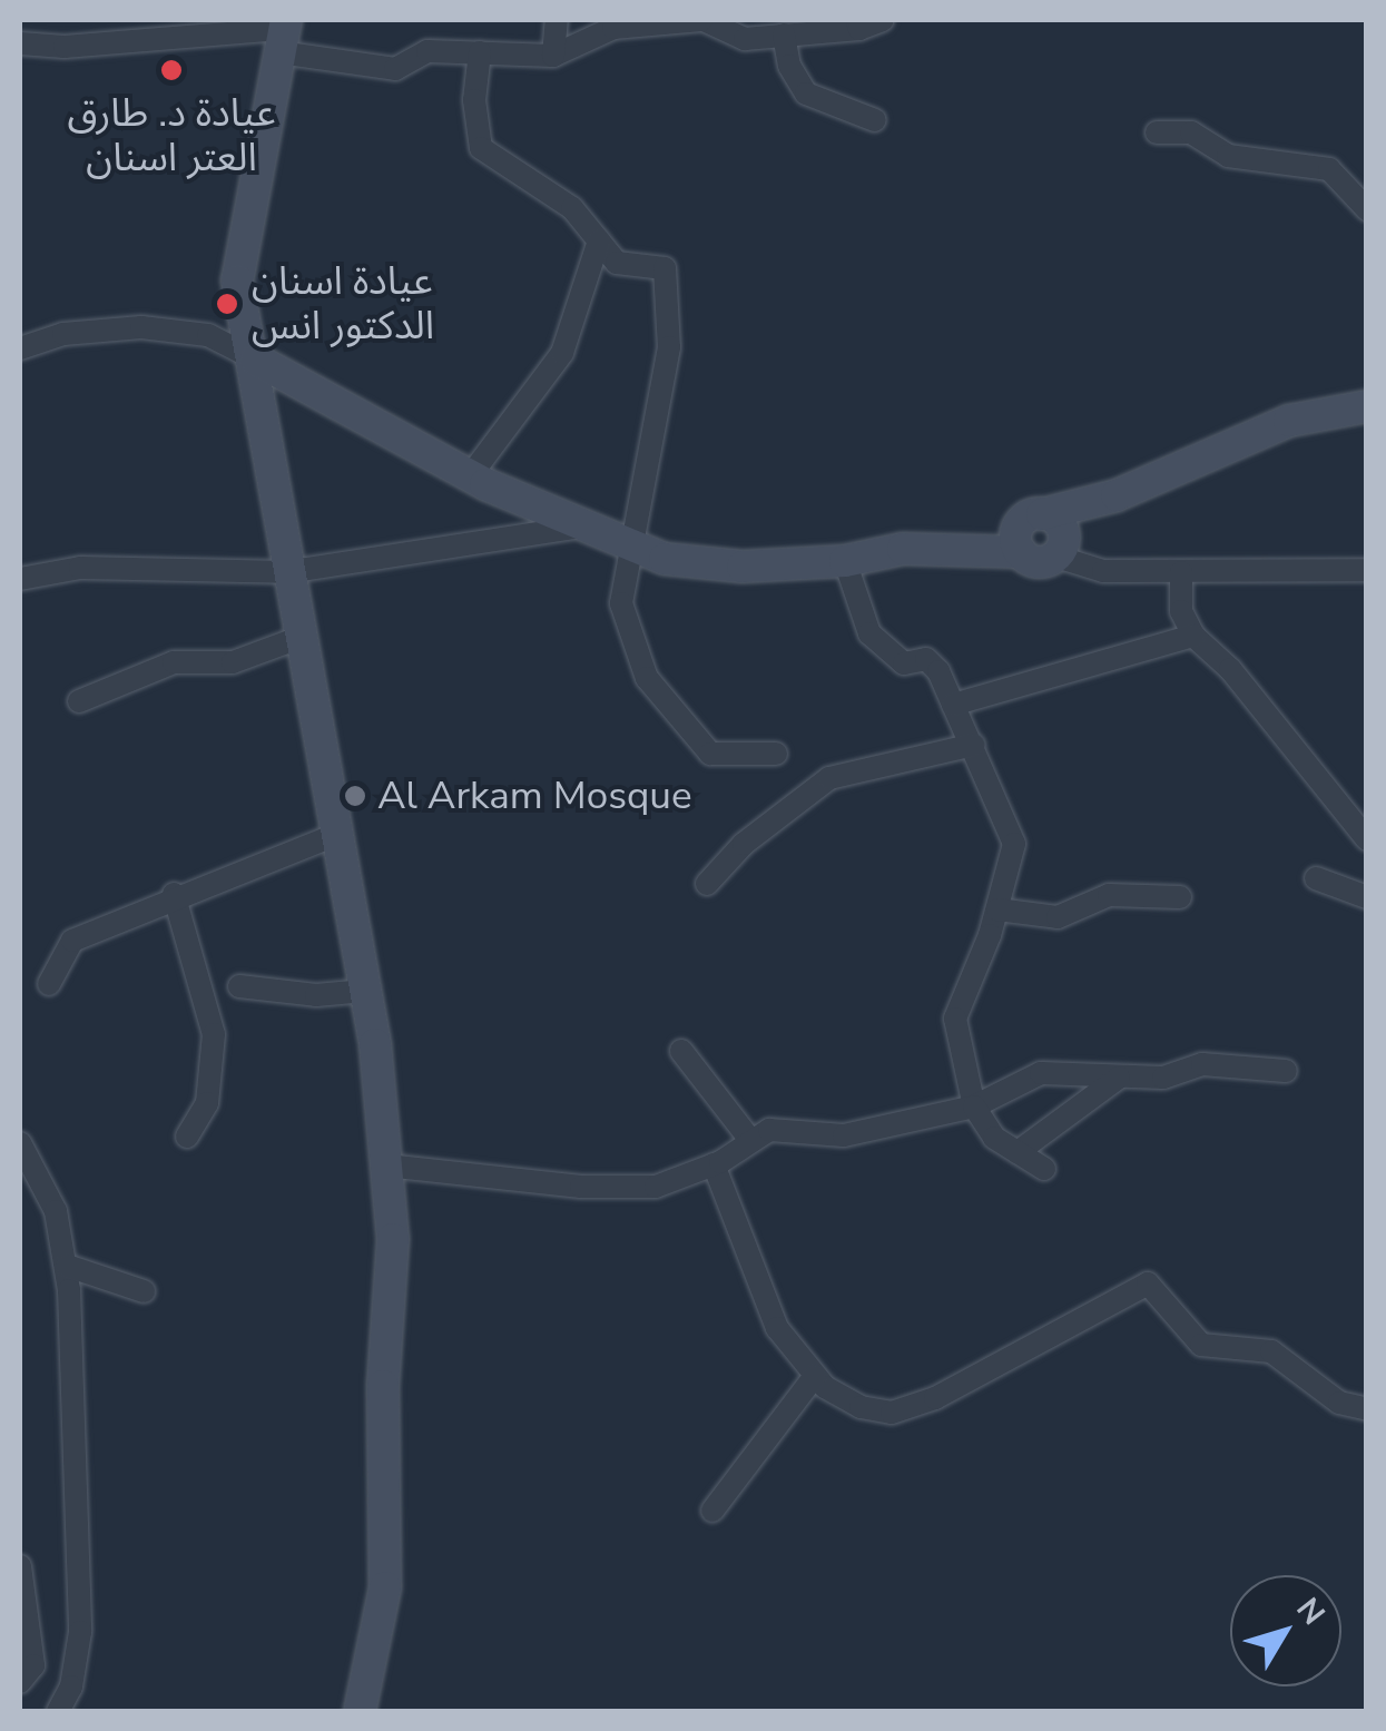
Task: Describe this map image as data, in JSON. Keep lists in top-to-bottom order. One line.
{"places":["عيادة د. طارق العتر اسنان","عيادة اسنان الدكتور انس","Al Arkam Mosque"],"north":"top right"}
